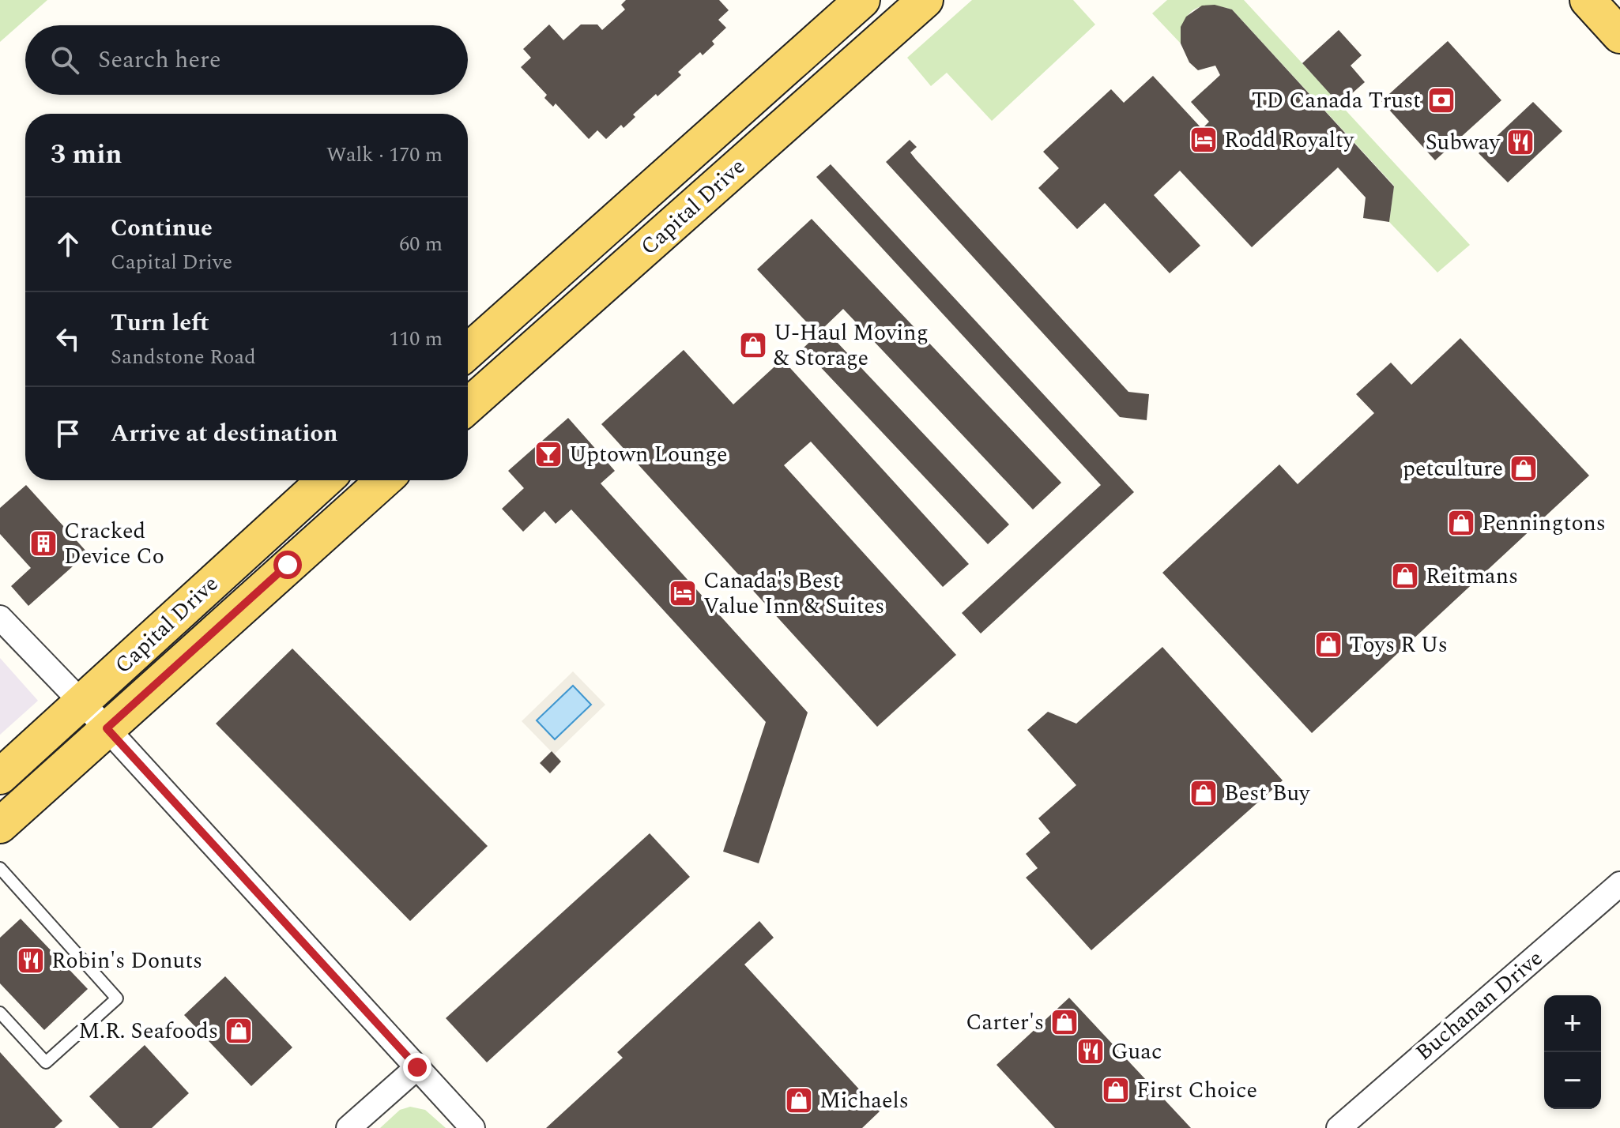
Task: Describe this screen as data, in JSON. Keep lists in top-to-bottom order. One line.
{"streets":{"main road":["Capital Drive"],"street":["Buchanan Drive"]},"places":{"bank":["TD Canada Trust"],"hotel":["Rodd Royalty","Canada's Best Value Inn & Suites"],"restaurant":["Subway","Robin's Donuts","Guac"],"shop":["U-Haul Moving & Storage","petculture","Penningtons","Reitmans","Toys R Us","Best Buy","Carter's","M.R. Seafoods","First Choice","Michaels"],"bar":["Uptown Lounge"],"building":["Cracked Device Co"]},"page":{"search":"Search here","heading":["3 min","Walk · 170 m"],"list":[["Continue","Capital Drive","60 m"],["Turn left","Sandstone Road","110 m"],"Arrive at destination"],"map_buttons":["+","−"]}}
